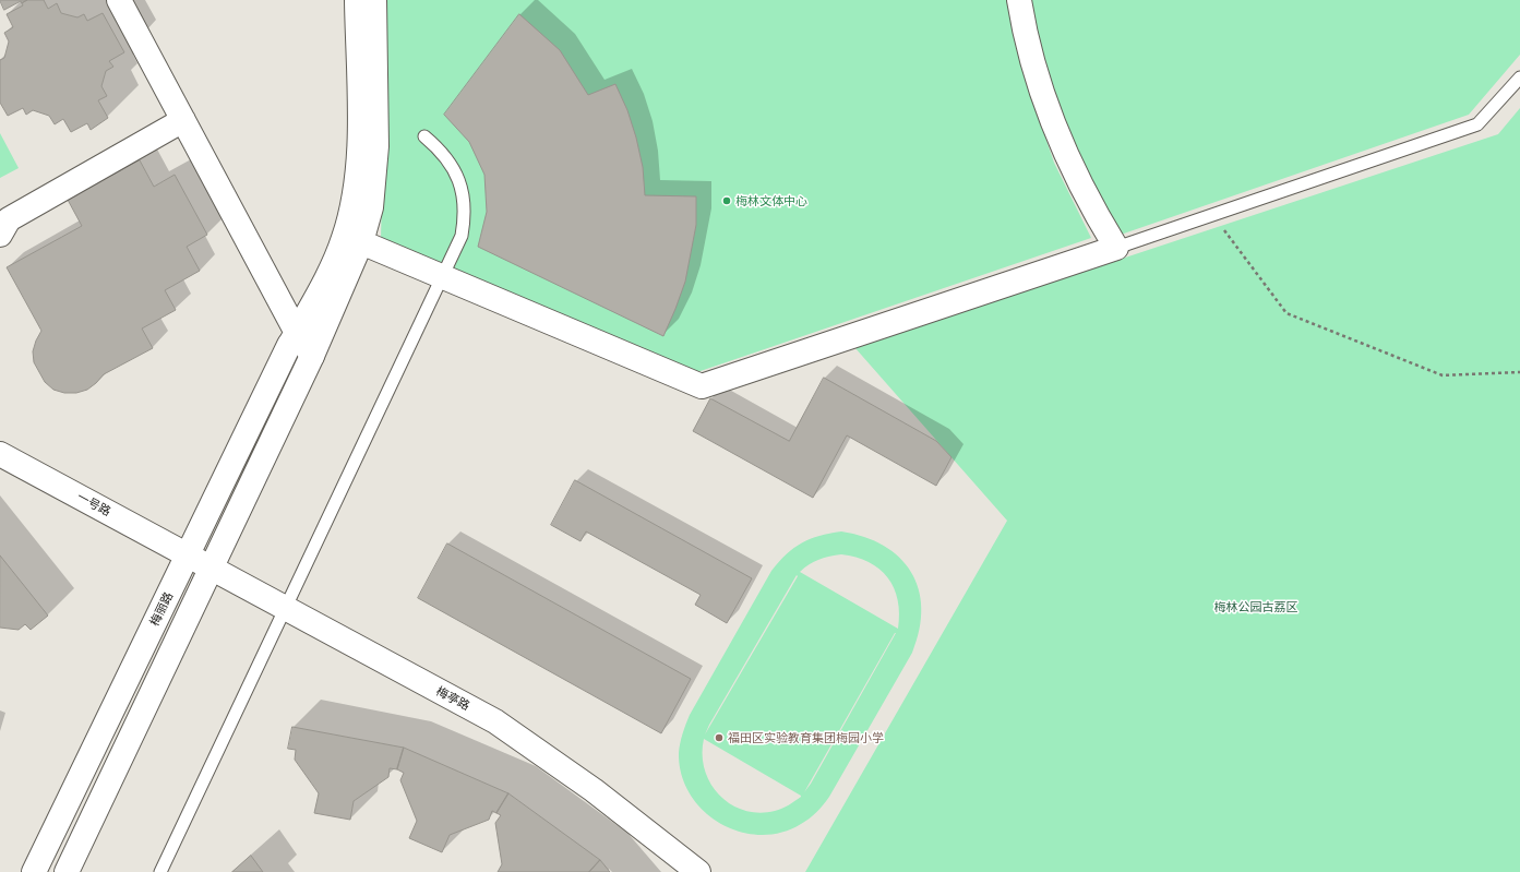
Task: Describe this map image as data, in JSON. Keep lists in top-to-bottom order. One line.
{"streets":{"street":["一号路","梅丽路","梅亭路"]},"crossings":[["一号路","梅丽路"],["一号路","梅亭路"],["梅丽路","梅亭路"]],"parks":["梅林公园古荔区"],"places":["梅林文体中心","福田区实验教育集团梅园小学"]}
